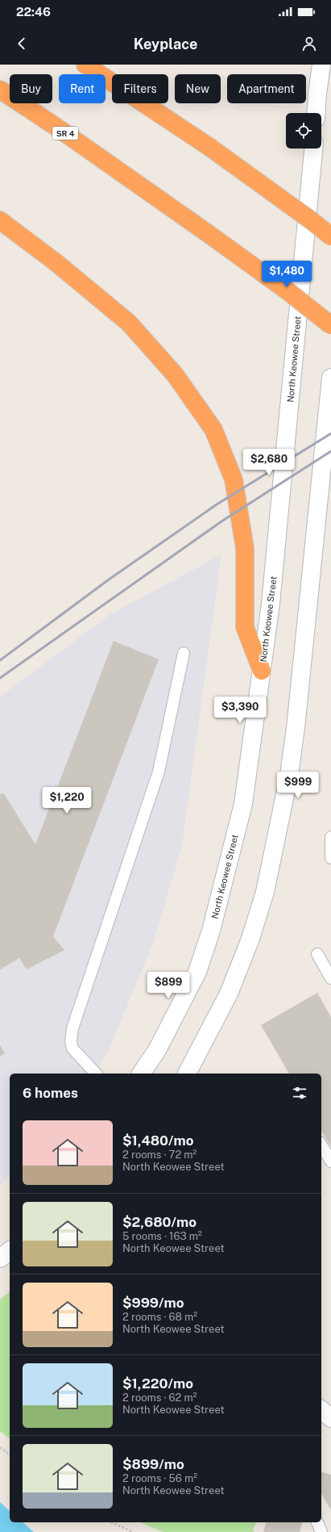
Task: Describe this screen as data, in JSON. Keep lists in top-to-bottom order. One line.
{"streets":{"highway":["SR 4"],"main road":["North Keowee Street"]},"page":{"status":"22:46","header":"Keyplace","chip":["Buy","Rent","Filters","New","Apartment"],"price":["$1,480","$2,680","$3,390","$999","$1,220","$899"],"heading":"6 homes","list":[{"name":"$1,480/mo","note":"2 rooms · 72 m² · North Keowee Street"},{"name":"$2,680/mo","note":"5 rooms · 163 m² · North Keowee Street"},{"name":"$999/mo","note":"2 rooms · 68 m² · North Keowee Street"},{"name":"$1,220/mo","note":"2 rooms · 62 m² · North Keowee Street"},{"name":"$899/mo","note":"2 rooms · 56 m² · North Keowee Street"}]}}
